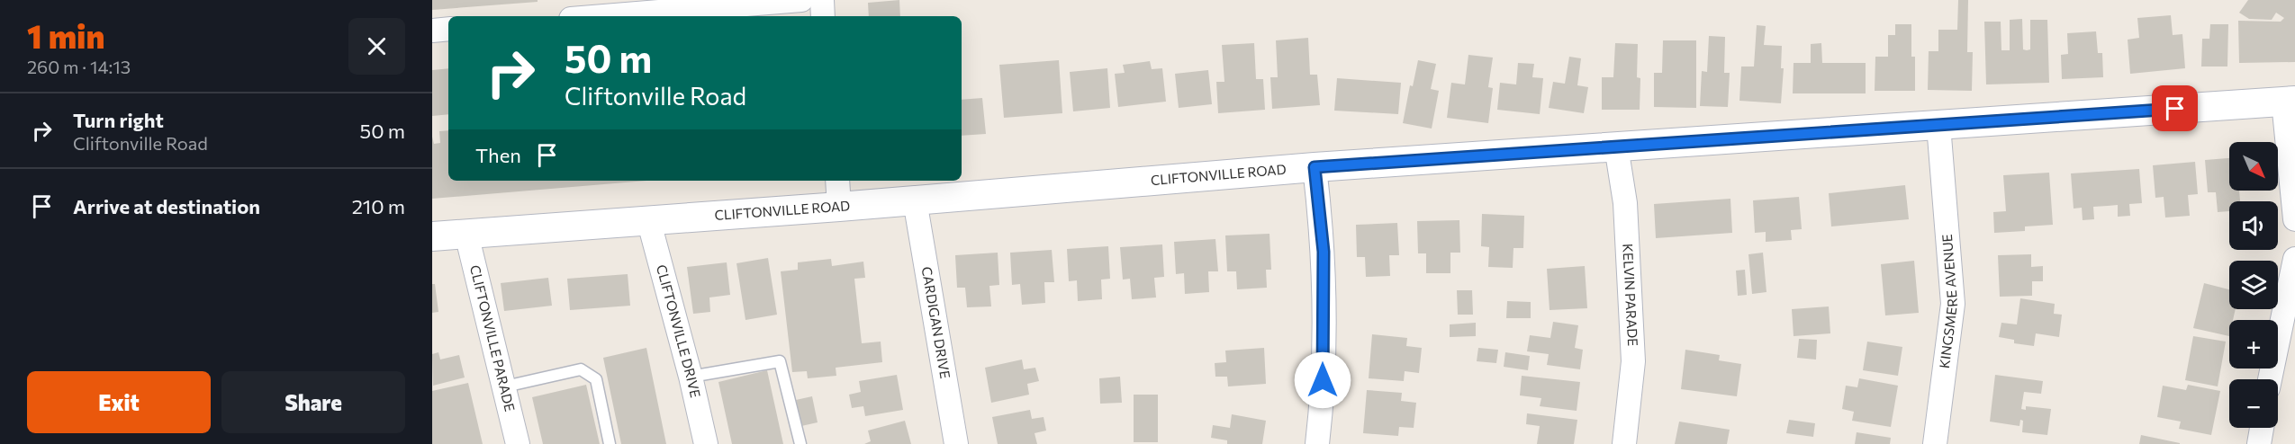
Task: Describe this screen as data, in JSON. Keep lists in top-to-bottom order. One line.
{"streets":{"street":["CLIFTONVILLE ROAD","KELVIN PARADE","KINGSMERE AVENUE","CARDIGAN DRIVE","CLIFTONVILLE DRIVE","CLIFTONVILLE PARADE"]},"crossings":[["CLIFTONVILLE ROAD","KELVIN PARADE"],["CLIFTONVILLE ROAD","KINGSMERE AVENUE"],["CLIFTONVILLE ROAD","CARDIGAN DRIVE"],["CLIFTONVILLE ROAD","CLIFTONVILLE DRIVE"],["CLIFTONVILLE ROAD","CLIFTONVILLE PARADE"]],"north":"bottom right","page":{"heading":["1 min","260 m · 14:13"],"turn":["50 m","Cliftonville Road"],"list":[{"name":"Turn right","note":"Cliftonville Road","value":"50 m"},{"name":"Arrive at destination","value":"210 m"}],"then":"Then","map_buttons":["+","−"],"buttons":["Exit","Share"]}}
